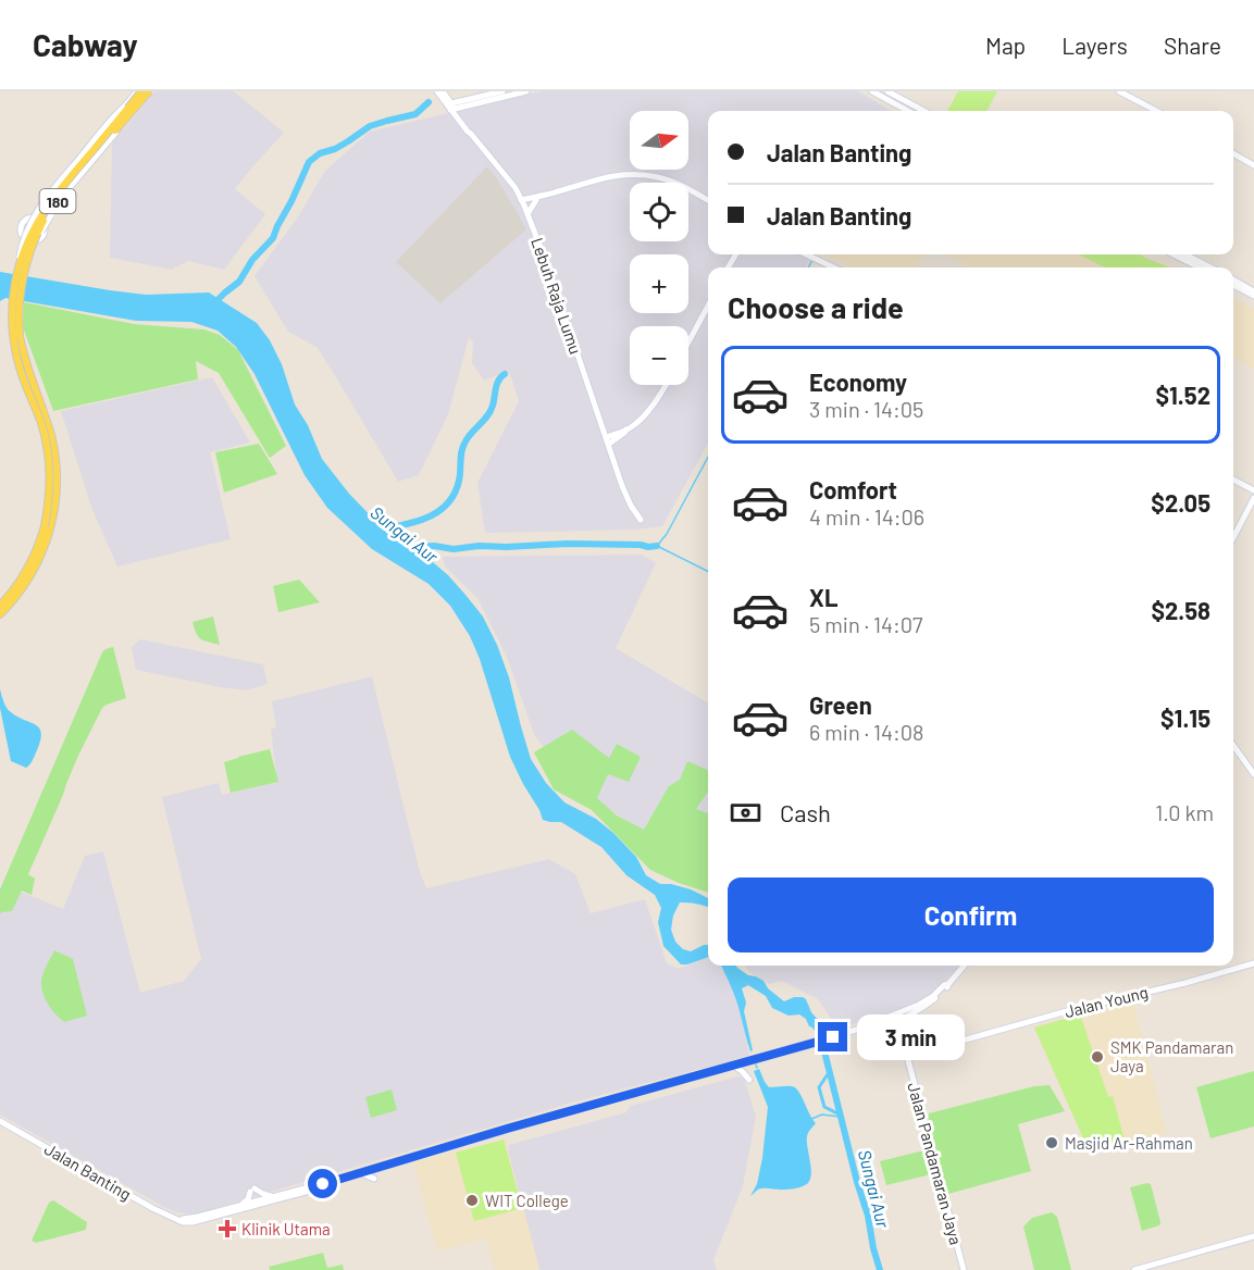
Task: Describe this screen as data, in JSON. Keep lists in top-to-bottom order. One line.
{"streets":{"main road":["180","Lebuh Raja Lumu","Jalan Young","Jalan Pandamaran Jaya","Jalan Banting"]},"crossings":[["Jalan Young","Jalan Pandamaran Jaya"],["Jalan Pandamaran Jaya","Jalan Banting"]],"water":["Sungai Aur"],"places":{"other":["SMK Pandamaran Jaya","Masjid Ar-Rahman","WIT College"],"health":["Klinik Utama"]},"north":"right","page":{"header":"Cabway","nav":["Map","Layers","Share"],"map_buttons":["+","−"],"banner":["Jalan Banting","Jalan Banting"],"heading":"Choose a ride","list":[{"name":"Economy","note":"3 min · 14:05","value":"$1.52"},{"name":"Comfort","note":"4 min · 14:06","value":"$2.05"},{"name":"XL","note":"5 min · 14:07","value":"$2.58"},{"name":"Green","note":"6 min · 14:08","value":"$1.15"}],"pay":["Cash","1.0 km"],"buttons":"Confirm","bubble":"3 min"}}
